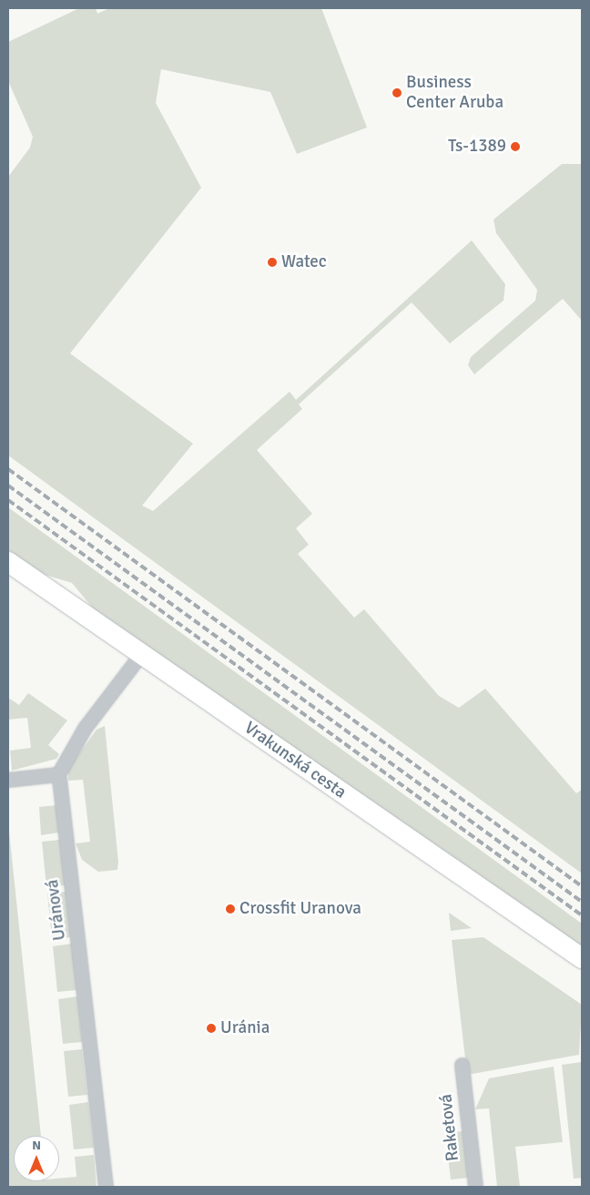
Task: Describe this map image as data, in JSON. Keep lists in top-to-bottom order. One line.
{"streets":{"main road":["Vrakunská cesta"],"street":["Uránová","Raketová"]},"places":["Business Center Aruba","Ts-1389","Watec","Crossfit Uranova","Uránia"],"north":"top"}
